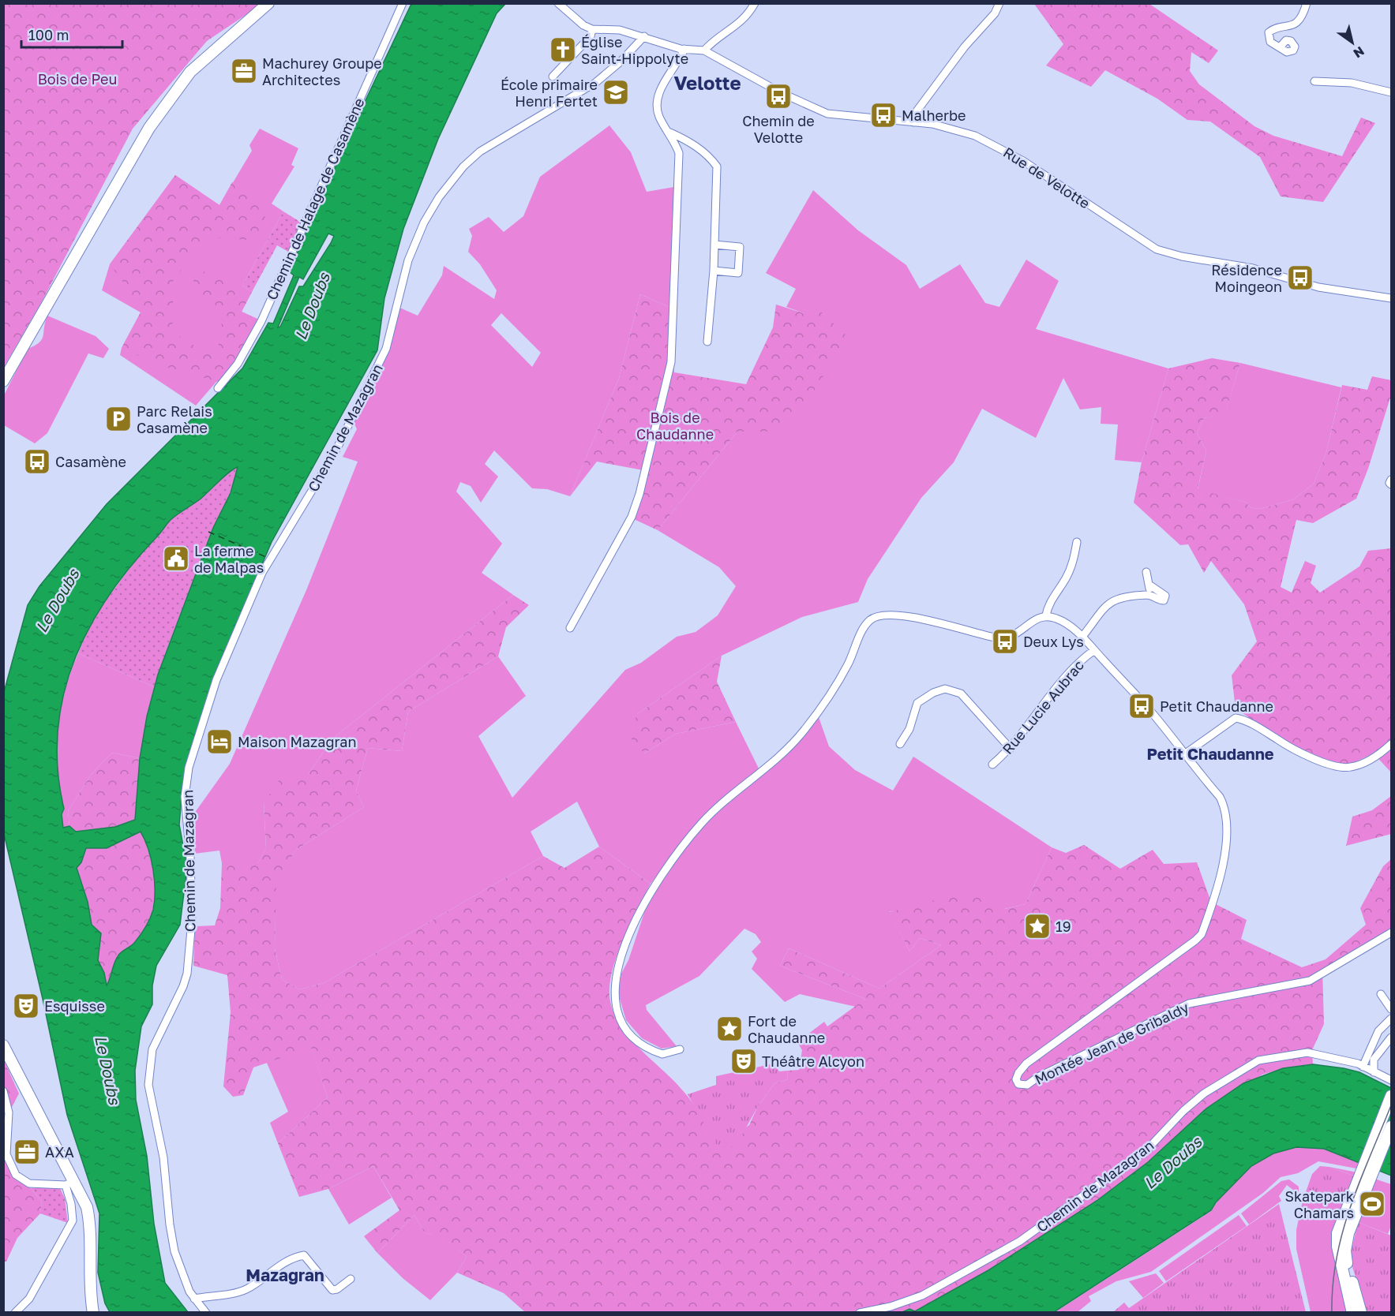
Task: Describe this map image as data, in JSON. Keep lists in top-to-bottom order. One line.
{"streets":{"street":["Rue de Velotte","Chemin de Halage de Casamène","Chemin de Mazagran","Rue Lucie Aubrac","Montée Jean de Gribaldy"]},"districts":["Velotte","Petit Chaudanne","Mazagran"],"water":["Le Doubs"],"parks":["Bois de Peu","Bois de Chaudanne"],"places":{"church":["Église Saint-Hippolyte"],"office":["Machurey Groupe Architectes","AXA"],"school or university":["École primaire Henri Fertet"],"bus stop":["Chemin de Velotte","Malherbe","Résidence Moingeon","Casamène","Deux Lys","Petit Chaudanne"],"parking":["Parc Relais Casamène"],"public building":["La ferme de Malpas"],"hotel":["Maison Mazagran"],"place":["19","Fort de Chaudanne"],"theatre":["Esquisse","Théâtre Alcyon"],"sports":["Skatepark Chamars"]},"scale_bar":"100 m","north":"bottom right"}
